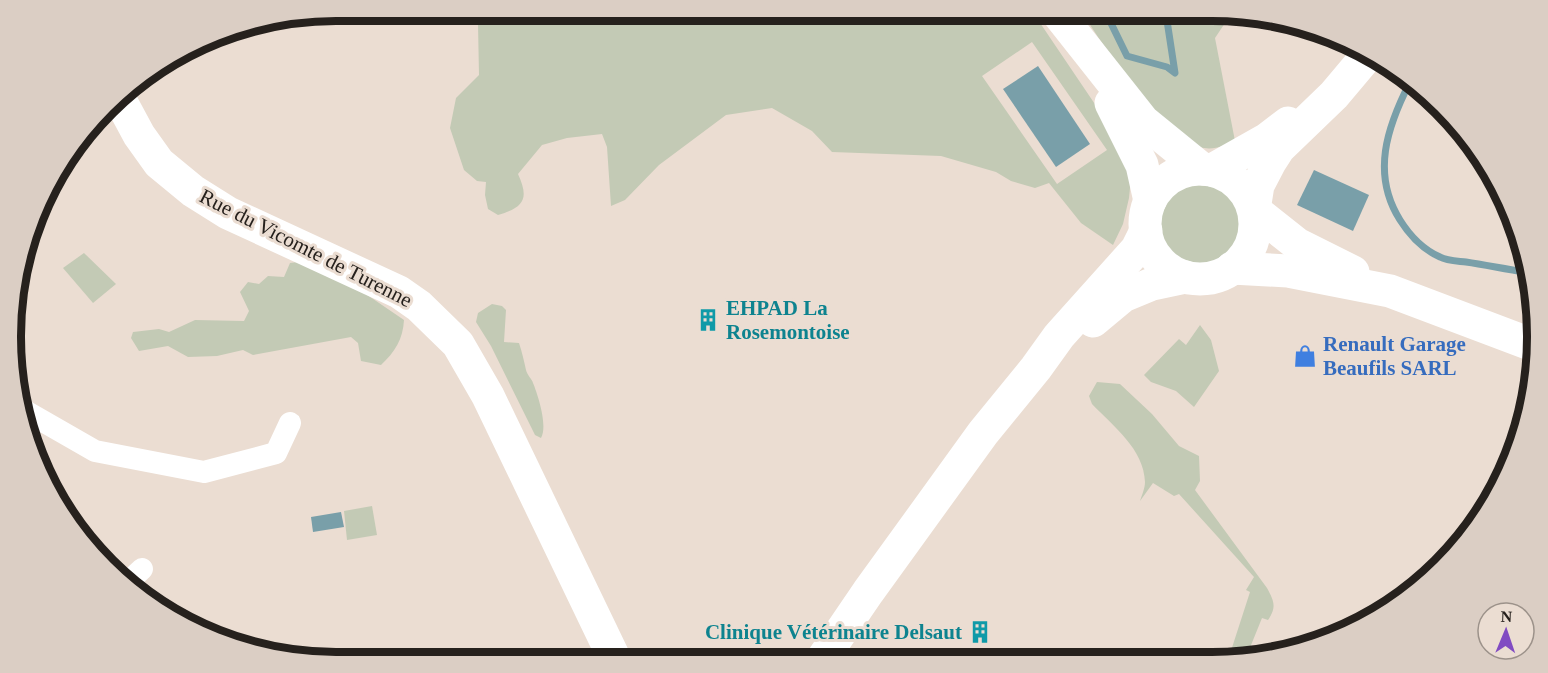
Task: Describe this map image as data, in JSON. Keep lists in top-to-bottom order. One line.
{"streets":{"main road":["Rue du Vicomte de Turenne"]},"places":{"building":["EHPAD La Rosemontoise","Clinique Vétérinaire Delsaut"],"shop":["Renault Garage Beaufils SARL"]},"north":"top"}
